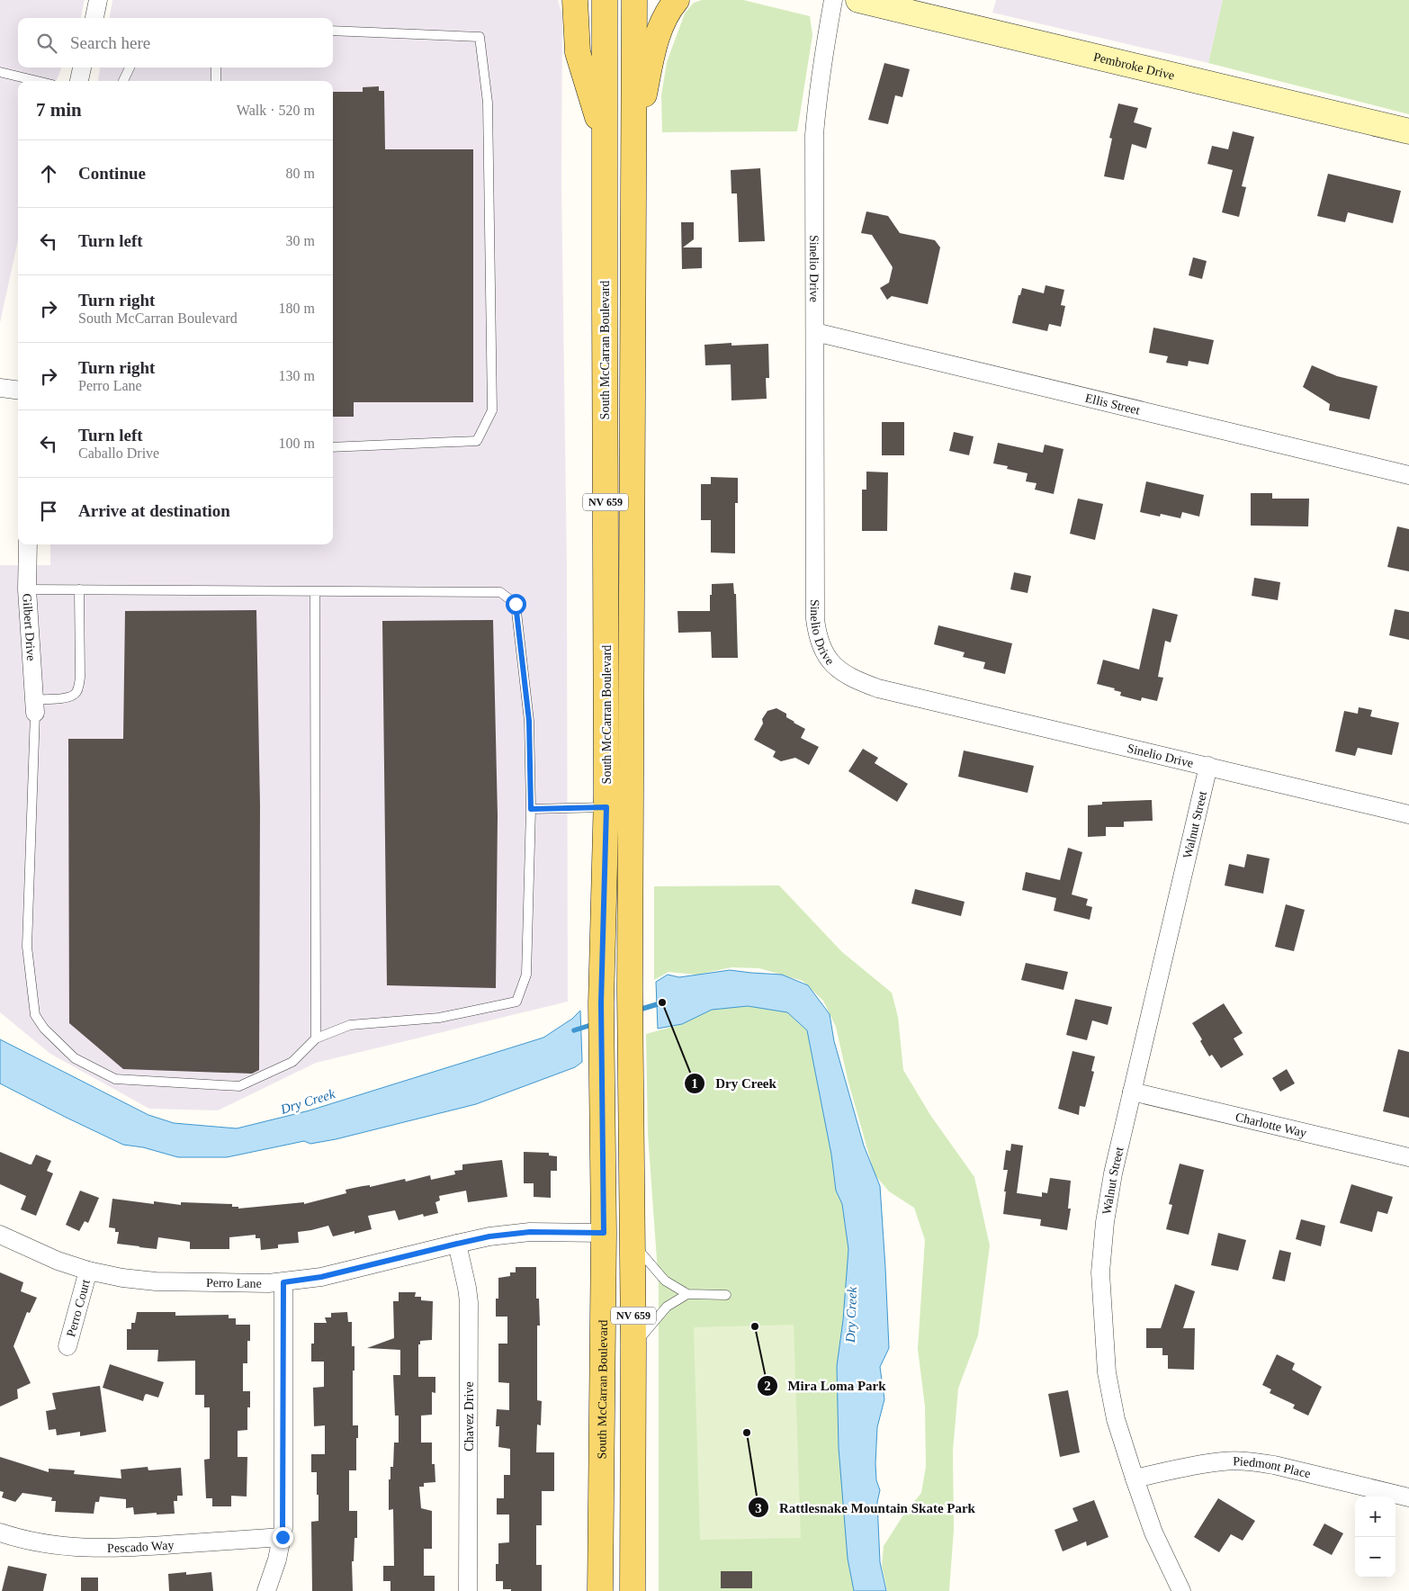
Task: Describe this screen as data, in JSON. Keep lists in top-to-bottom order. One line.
{"streets":{"main road":["South McCarran Boulevard","NV 659"],"street":["Pembroke Drive","Sinelio Drive","Ellis Street","Gilbert Drive","Walnut Street","Charlotte Way","Perro Lane","Perro Court","Chavez Drive","Piedmont Place","Pescado Way"]},"crossings":[["Sinelio Drive","Ellis Street"],["Sinelio Drive","Walnut Street"],["South McCarran Boulevard","Perro Lane"],["Walnut Street","Charlotte Way"],["Walnut Street","Piedmont Place"],["Perro Lane","Perro Court"],["Perro Lane","Chavez Drive"]],"water":["Dry Creek"],"places":["Dry Creek","Mira Loma Park","Rattlesnake Mountain Skate Park"],"page":{"search":"Search here","heading":["7 min","Walk · 520 m"],"list":[["Continue","80 m"],["Turn left","30 m"],["Turn right","South McCarran Boulevard","180 m"],["Turn right","Perro Lane","130 m"],["Turn left","Caballo Drive","100 m"],"Arrive at destination"],"map_buttons":["+","−"]}}
